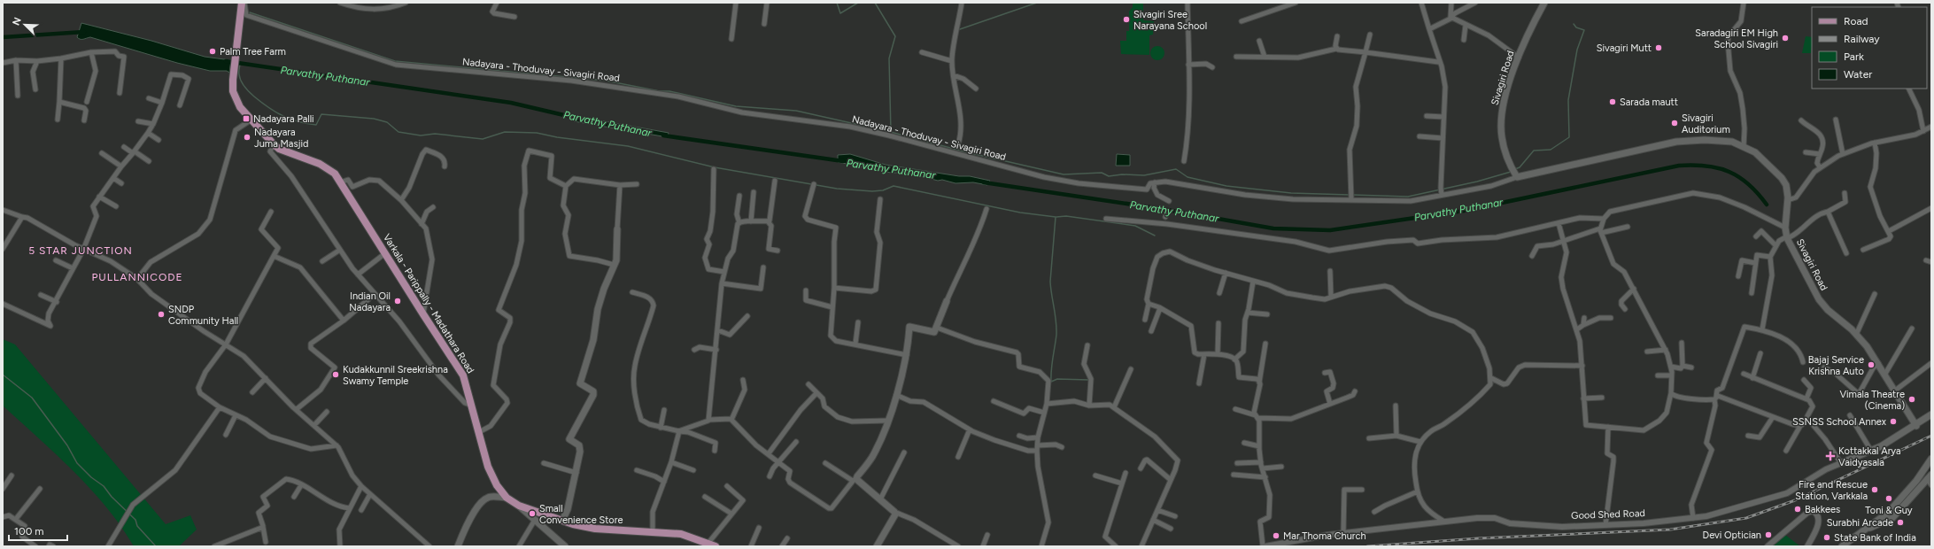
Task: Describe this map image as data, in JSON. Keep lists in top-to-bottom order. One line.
{"streets":{"main road":["Sivagiri Road","Varkala - Parippally - Madathara Road","Good Shed Road"],"street":["Nadayara - Thoduvay - Sivagiri Road"]},"crossings":[["Nadayara - Thoduvay - Sivagiri Road","Sivagiri Road"],["Sivagiri Road","Good Shed Road"]],"districts":["5 STAR JUNCTION","PULLANNICODE"],"water":["Parvathy Puthanar"],"places":{"other":["Sivagiri Sree Narayana School","Saradagiri EM High School Sivagiri","Sivagiri Mutt","Palm Tree Farm","Sarada mautt","Sivagiri Auditorium","Nadayara Juma Masjid","Indian Oil Nadayara","SNDP Community Hall","Bajaj Service Krishna Auto","Kudakkunnil Sreekrishna Swamy Temple","Vimala Theatre (Cinema)","SSNSS School Annex","Fire and Rescue Station, Varkkala","Toni & Guy","Bakkees","Small Convenience Store","Surabhi Arcade","Devi Optician","Mar Thoma Church","State Bank of India"],"transit":["Nadayara Palli"],"health":["Kottakkal Arya Vaidyasala"]},"legend":["Road","Railway","Park","Water"],"scale_bar":"100 m","north":"top left"}
